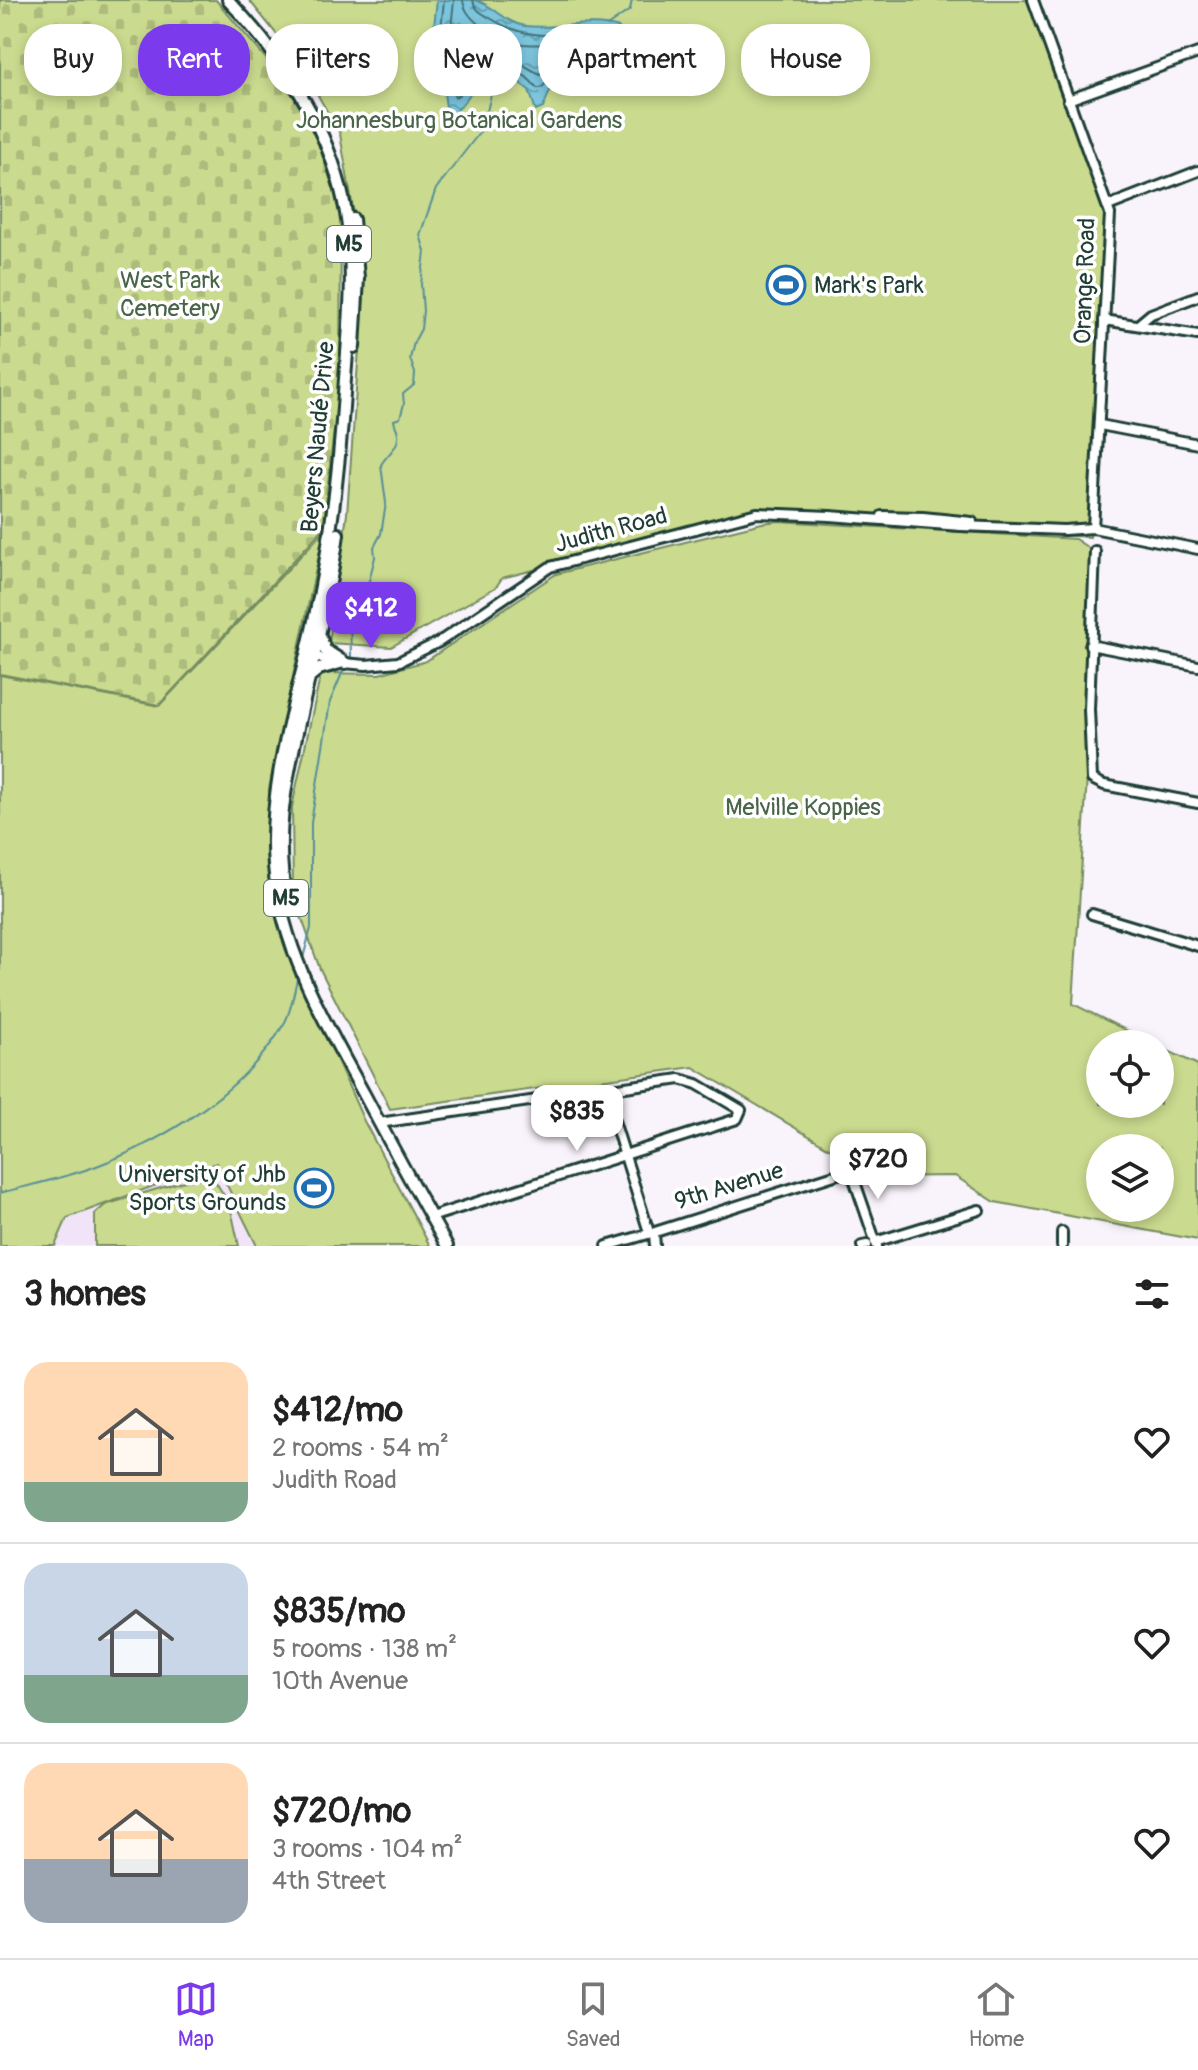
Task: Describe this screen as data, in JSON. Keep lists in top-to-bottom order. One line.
{"streets":{"main road":["M5","Beyers Naudé Drive"],"street":["Orange Road","Judith Road","9th Avenue"]},"crossings":[["M5","Beyers Naudé Drive"],["Orange Road","Judith Road"],["Beyers Naudé Drive","Judith Road"]],"parks":["Johannesburg Botanical Gardens","West Park Cemetery","Melville Koppies"],"places":{"sports":["Mark's Park","University of Jhb Sports Grounds"]},"page":{"chip":["Buy","Rent","Filters","New","Apartment","House"],"price":["$412","$835","$720"],"heading":"3 homes","list":[{"name":"$412/mo","note":"2 rooms · 54 m² · Judith Road"},{"name":"$835/mo","note":"5 rooms · 138 m² · 10th Avenue"},{"name":"$720/mo","note":"3 rooms · 104 m² · 4th Street"}],"tabs":["Map","Saved","Home"]}}
